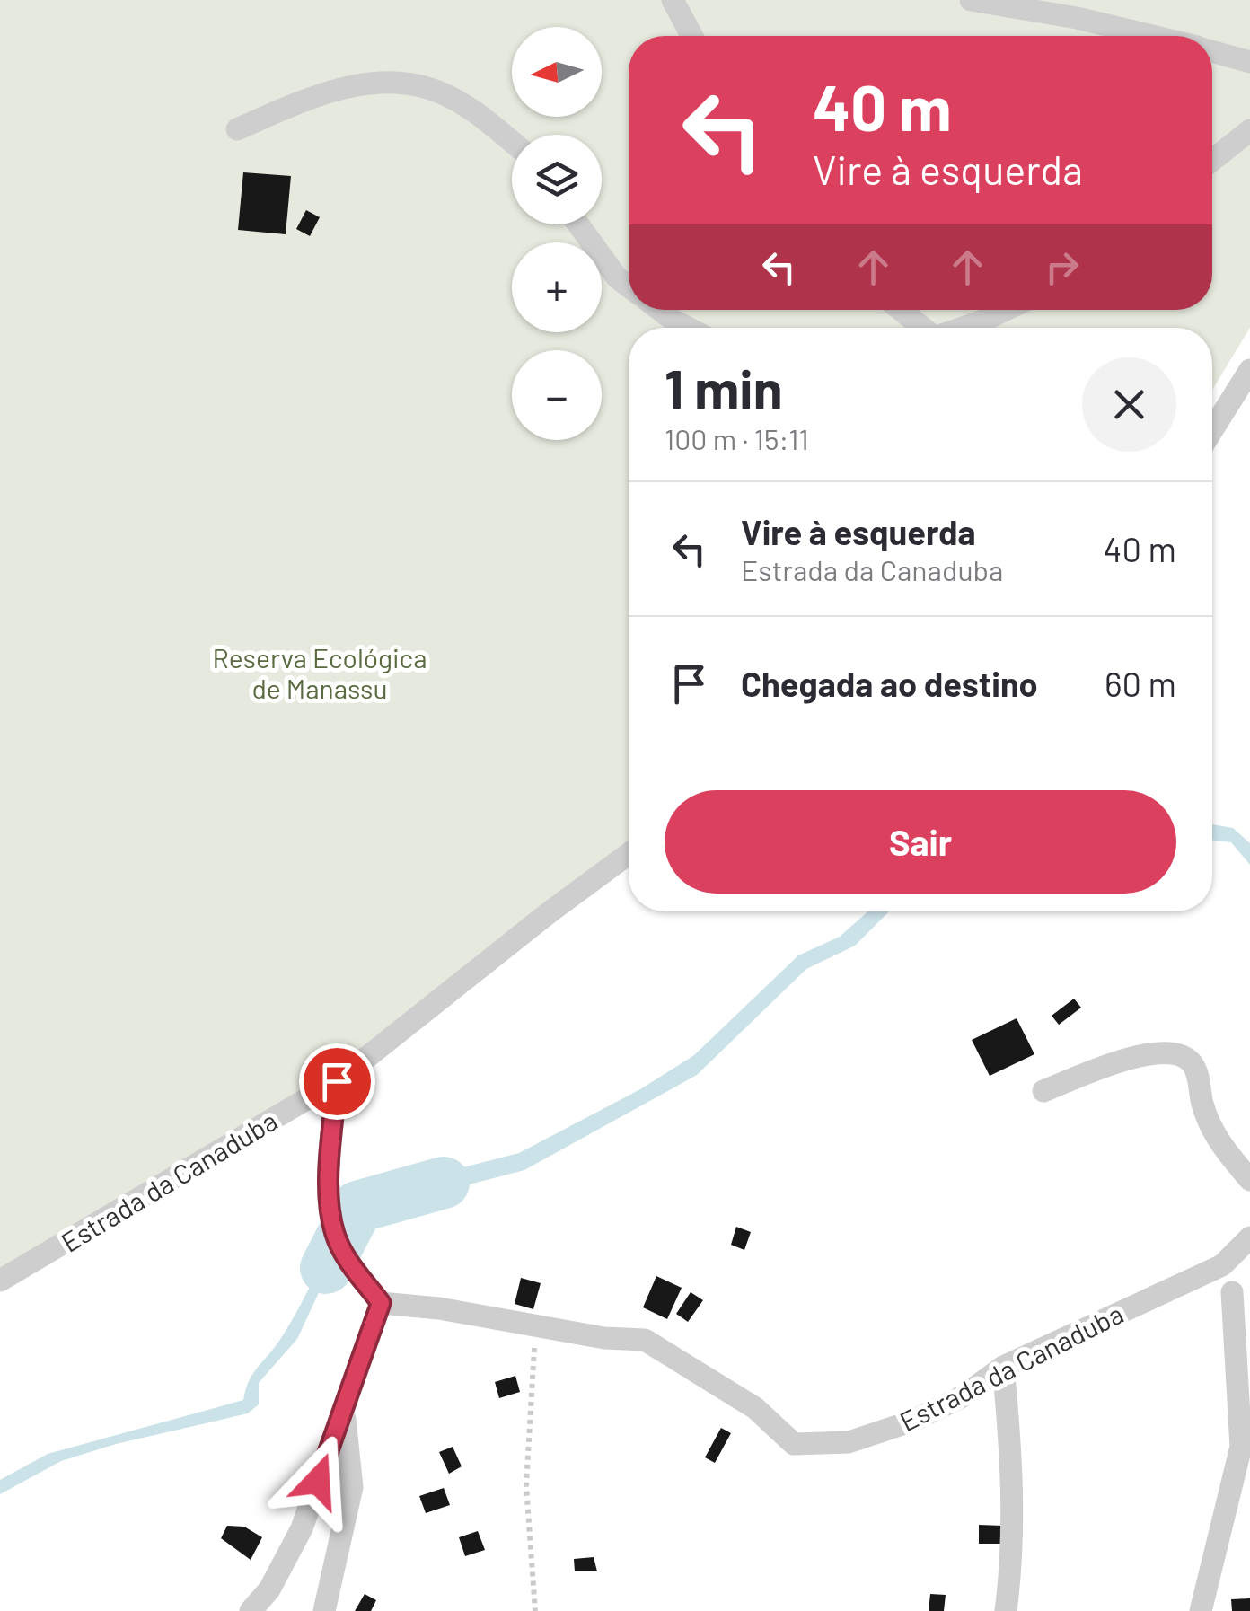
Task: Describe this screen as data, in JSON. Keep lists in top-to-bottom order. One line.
{"streets":{"street":["Estrada da Canaduba"]},"parks":["Reserva Ecológica de Manassu"],"north":"left","page":{"map_buttons":["+","−"],"turn":["40 m","Vire à esquerda"],"heading":["1 min","100 m · 15:11"],"list":[{"name":"Vire à esquerda","note":"Estrada da Canaduba","value":"40 m"},{"name":"Chegada ao destino","value":"60 m"}],"buttons":"Sair"}}
